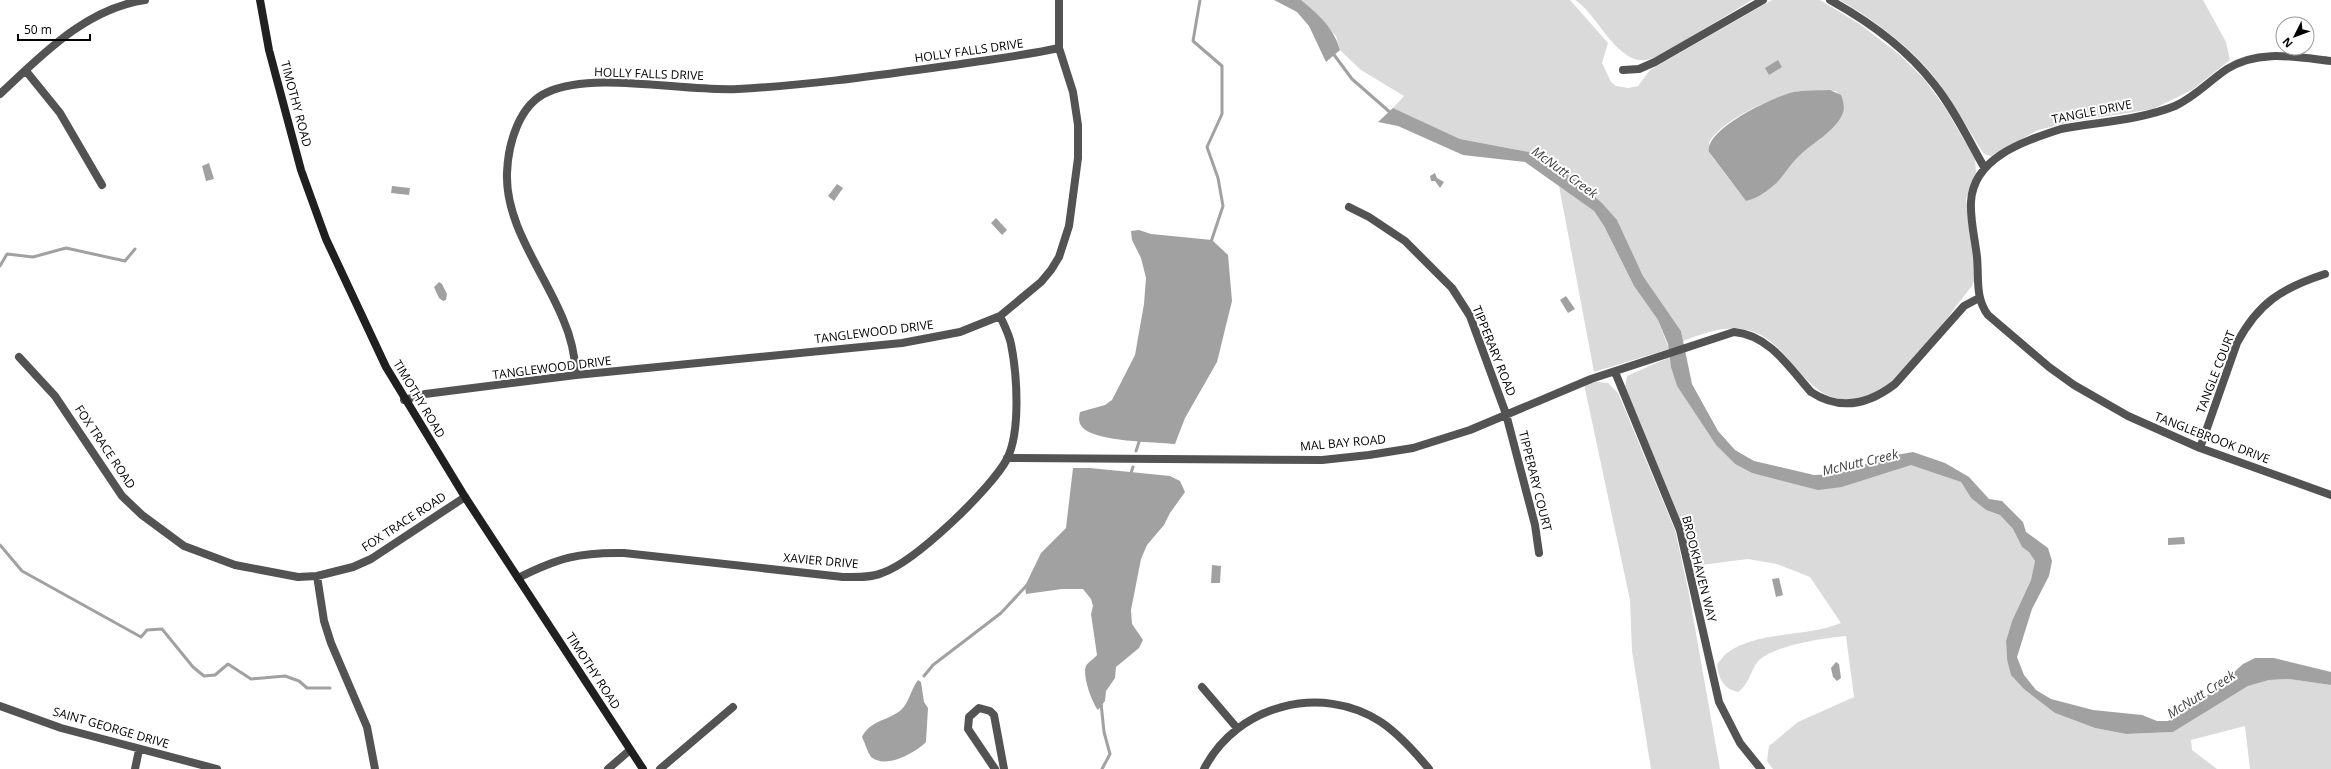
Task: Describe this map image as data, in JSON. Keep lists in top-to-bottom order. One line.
{"streets":{"main road":["TIMOTHY ROAD"],"street":["HOLLY FALLS DRIVE","TANGLE DRIVE","TANGLEWOOD DRIVE","TIPPERARY ROAD","TANGLE COURT","TANGLEBROOK DRIVE","MAL BAY ROAD","FOX TRACE ROAD","TIPPERARY COURT","XAVIER DRIVE","BROOKHAVEN WAY","SAINT GEORGE DRIVE"]},"crossings":[["HOLLY FALLS DRIVE","TANGLEWOOD DRIVE"],["TIMOTHY ROAD","TANGLEWOOD DRIVE"],["TIMOTHY ROAD","FOX TRACE ROAD"],["TIMOTHY ROAD","XAVIER DRIVE"],["TANGLEWOOD DRIVE","XAVIER DRIVE"],["TIPPERARY ROAD","MAL BAY ROAD"],["TIPPERARY ROAD","TIPPERARY COURT"],["TANGLE COURT","TANGLEBROOK DRIVE"],["TANGLEBROOK DRIVE","MAL BAY ROAD"],["MAL BAY ROAD","TIPPERARY COURT"],["MAL BAY ROAD","XAVIER DRIVE"],["MAL BAY ROAD","BROOKHAVEN WAY"]],"water":["McNutt Creek"],"scale_bar":"50 m","north":"bottom left"}
